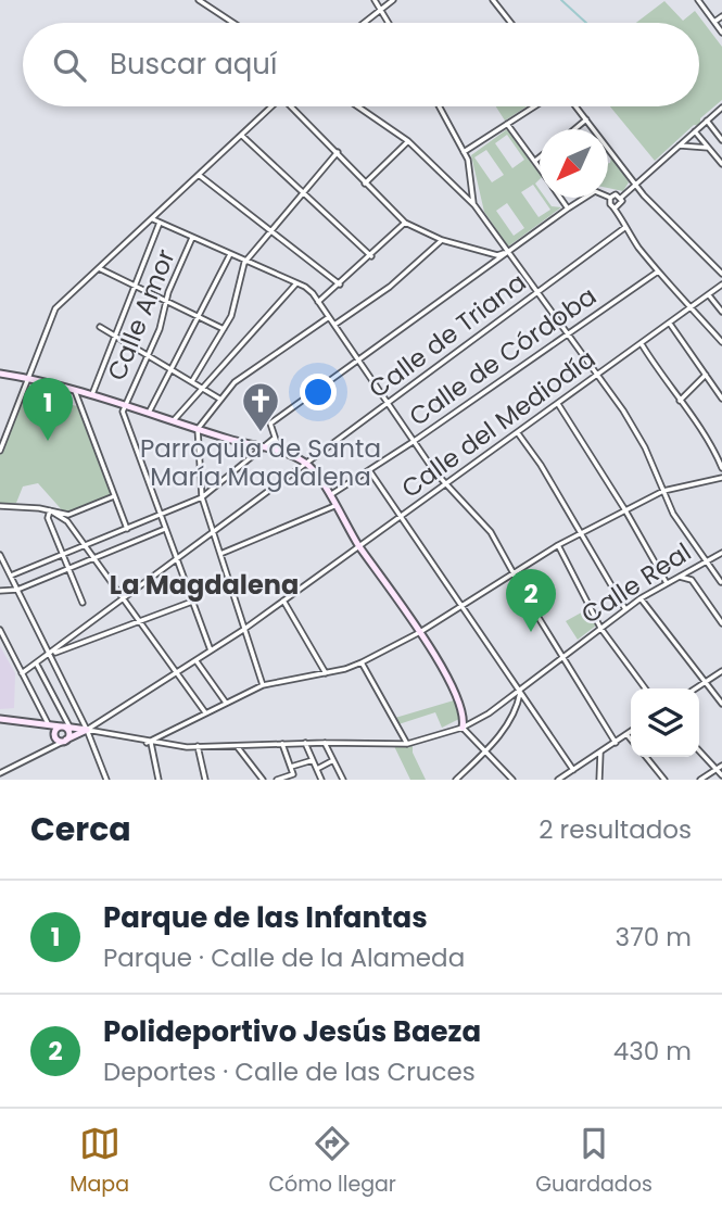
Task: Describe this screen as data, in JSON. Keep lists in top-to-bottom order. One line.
{"streets":{"street":["Calle Amor","Calle de Triana","Calle de Córdoba","Calle del Mediodía","Calle Real"]},"crossings":[["Calle del Mediodía","Calle Real"]],"districts":["La Magdalena"],"places":{"church":["Parroquia de Santa María Magdalena"]},"north":"bottom left","page":{"search":"Buscar aquí","pins":["1","2"],"heading":["Cerca","2 resultados"],"list":[{"mark":"1","name":"Parque de las Infantas","note":"Parque · Calle de la Alameda","value":"370 m"},{"mark":"2","name":"Polideportivo Jesús Baeza","note":"Deportes · Calle de las Cruces","value":"430 m"}],"nav":["Mapa","Cómo llegar","Guardados"]}}
